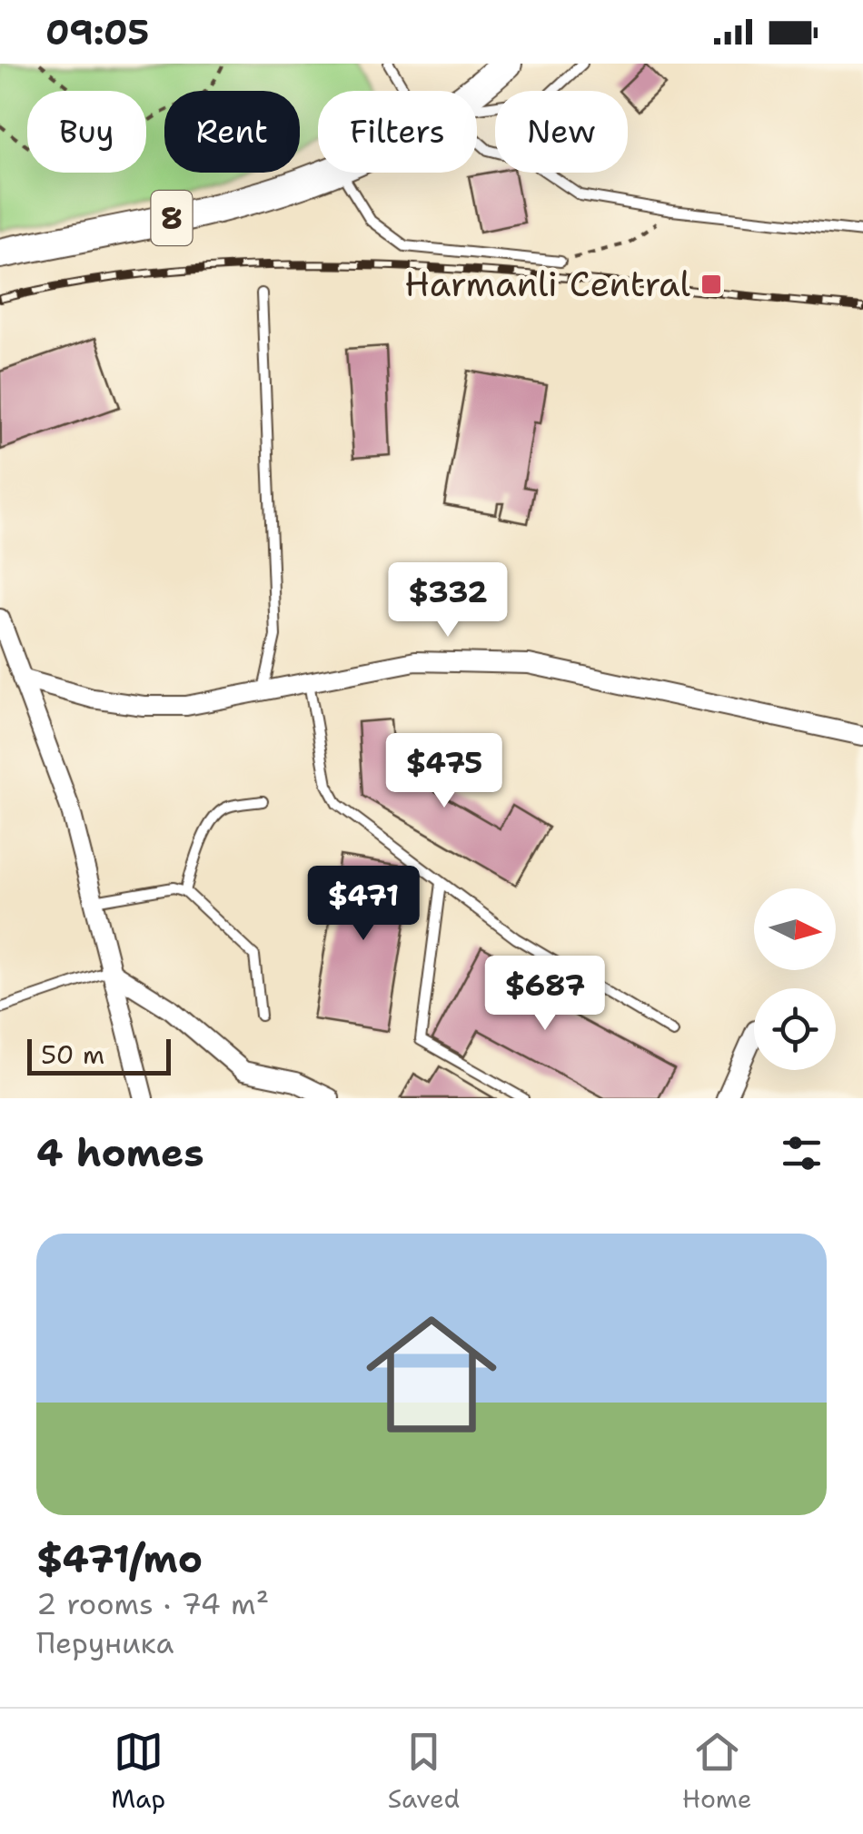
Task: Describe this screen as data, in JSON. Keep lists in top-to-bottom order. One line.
{"streets":{"main road":["8"]},"places":{"transit":["Harmanli Central"]},"scale_bar":"50 m","north":"right","page":{"status":"09:05","chip":["Buy","Rent","Filters","New"],"price":["$332","$475","$471","$687"],"scale":"50 m","heading":"4 homes","list":[{"name":"$471/mo","note":"2 rooms · 74 m² · Перуника"}],"tabs":["Map","Saved","Home"]}}
